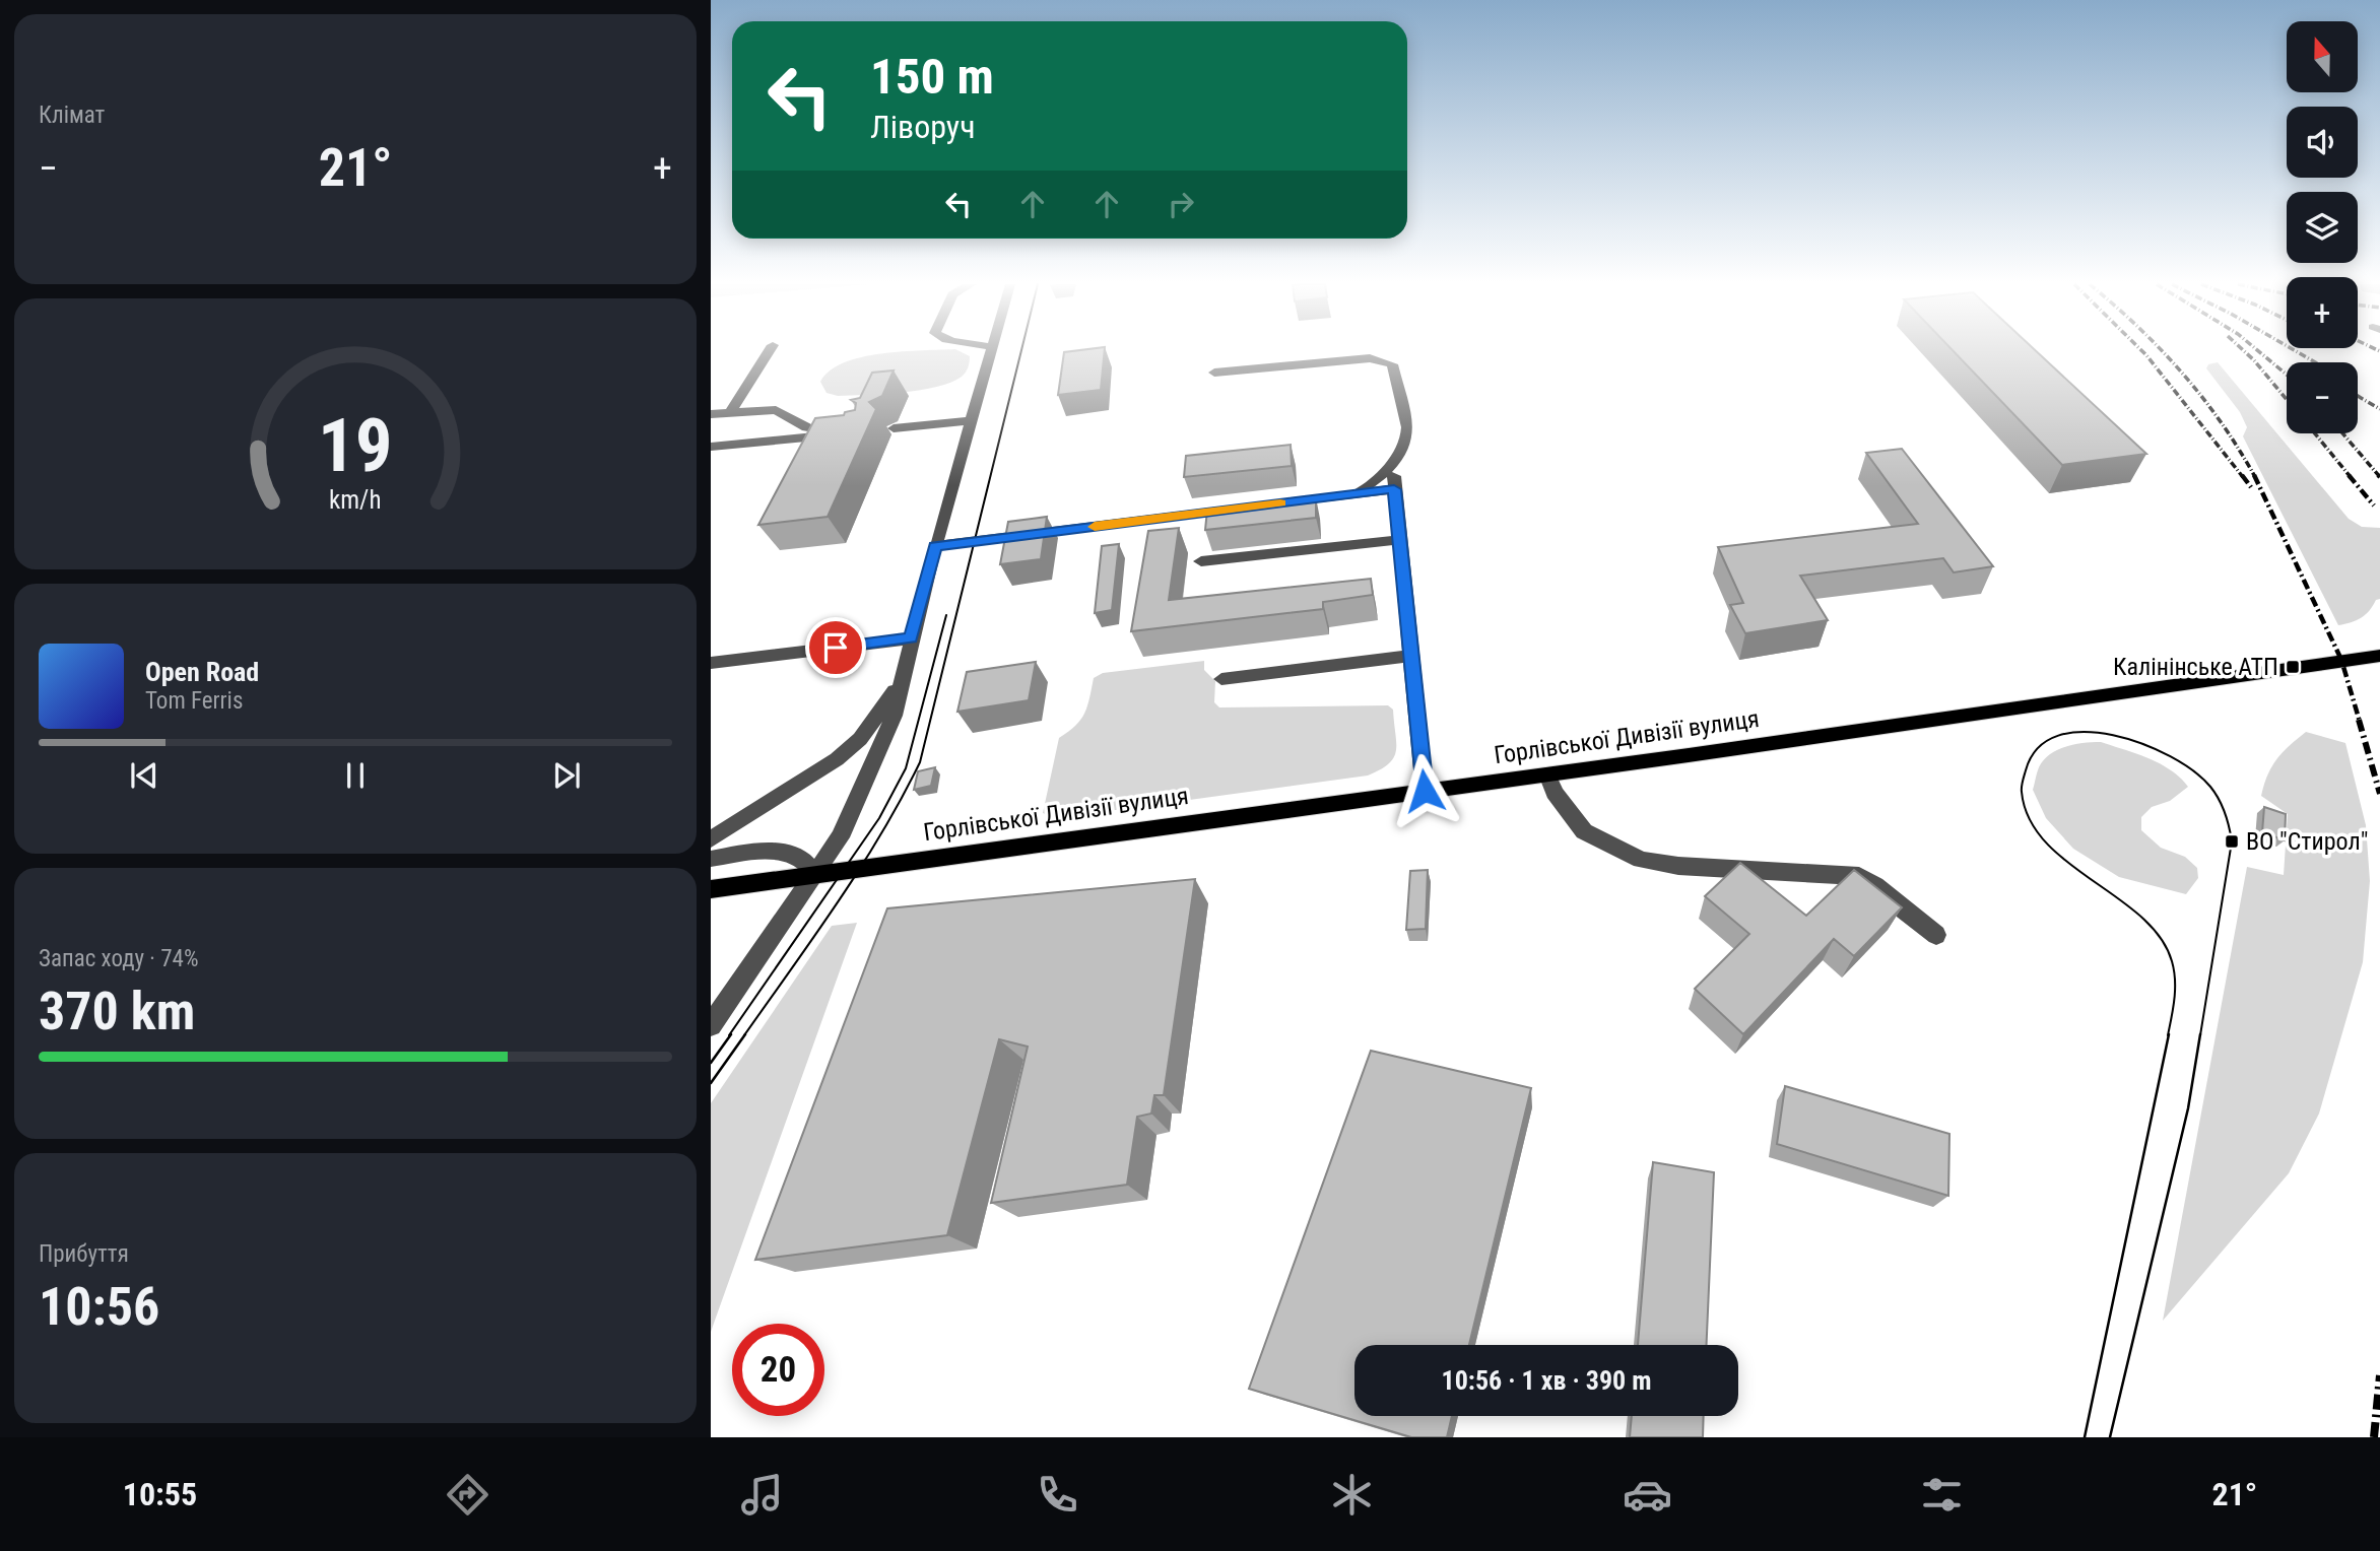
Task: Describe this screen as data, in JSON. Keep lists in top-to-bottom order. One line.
{"streets":{"main road":["Горлівської Дивізії вулиця"]},"places":{"transit":["Калінінське АТП","ВО \"Стирол\""]},"north":"top","page":{"tile":["Клімат",["Запас ходу · 74%","370 km"],["Прибуття","10:56"]],"map_buttons":["+","−"],"turn":["150 m","Ліворуч"],"heat":["−","21°","+"],"song":["Open Road","Tom Ferris"],"limit":"20","trip":"10:56 · 1 хв · 390 m","tabs":["10:55","21°"],"gauge":["19","km/h"]}}
